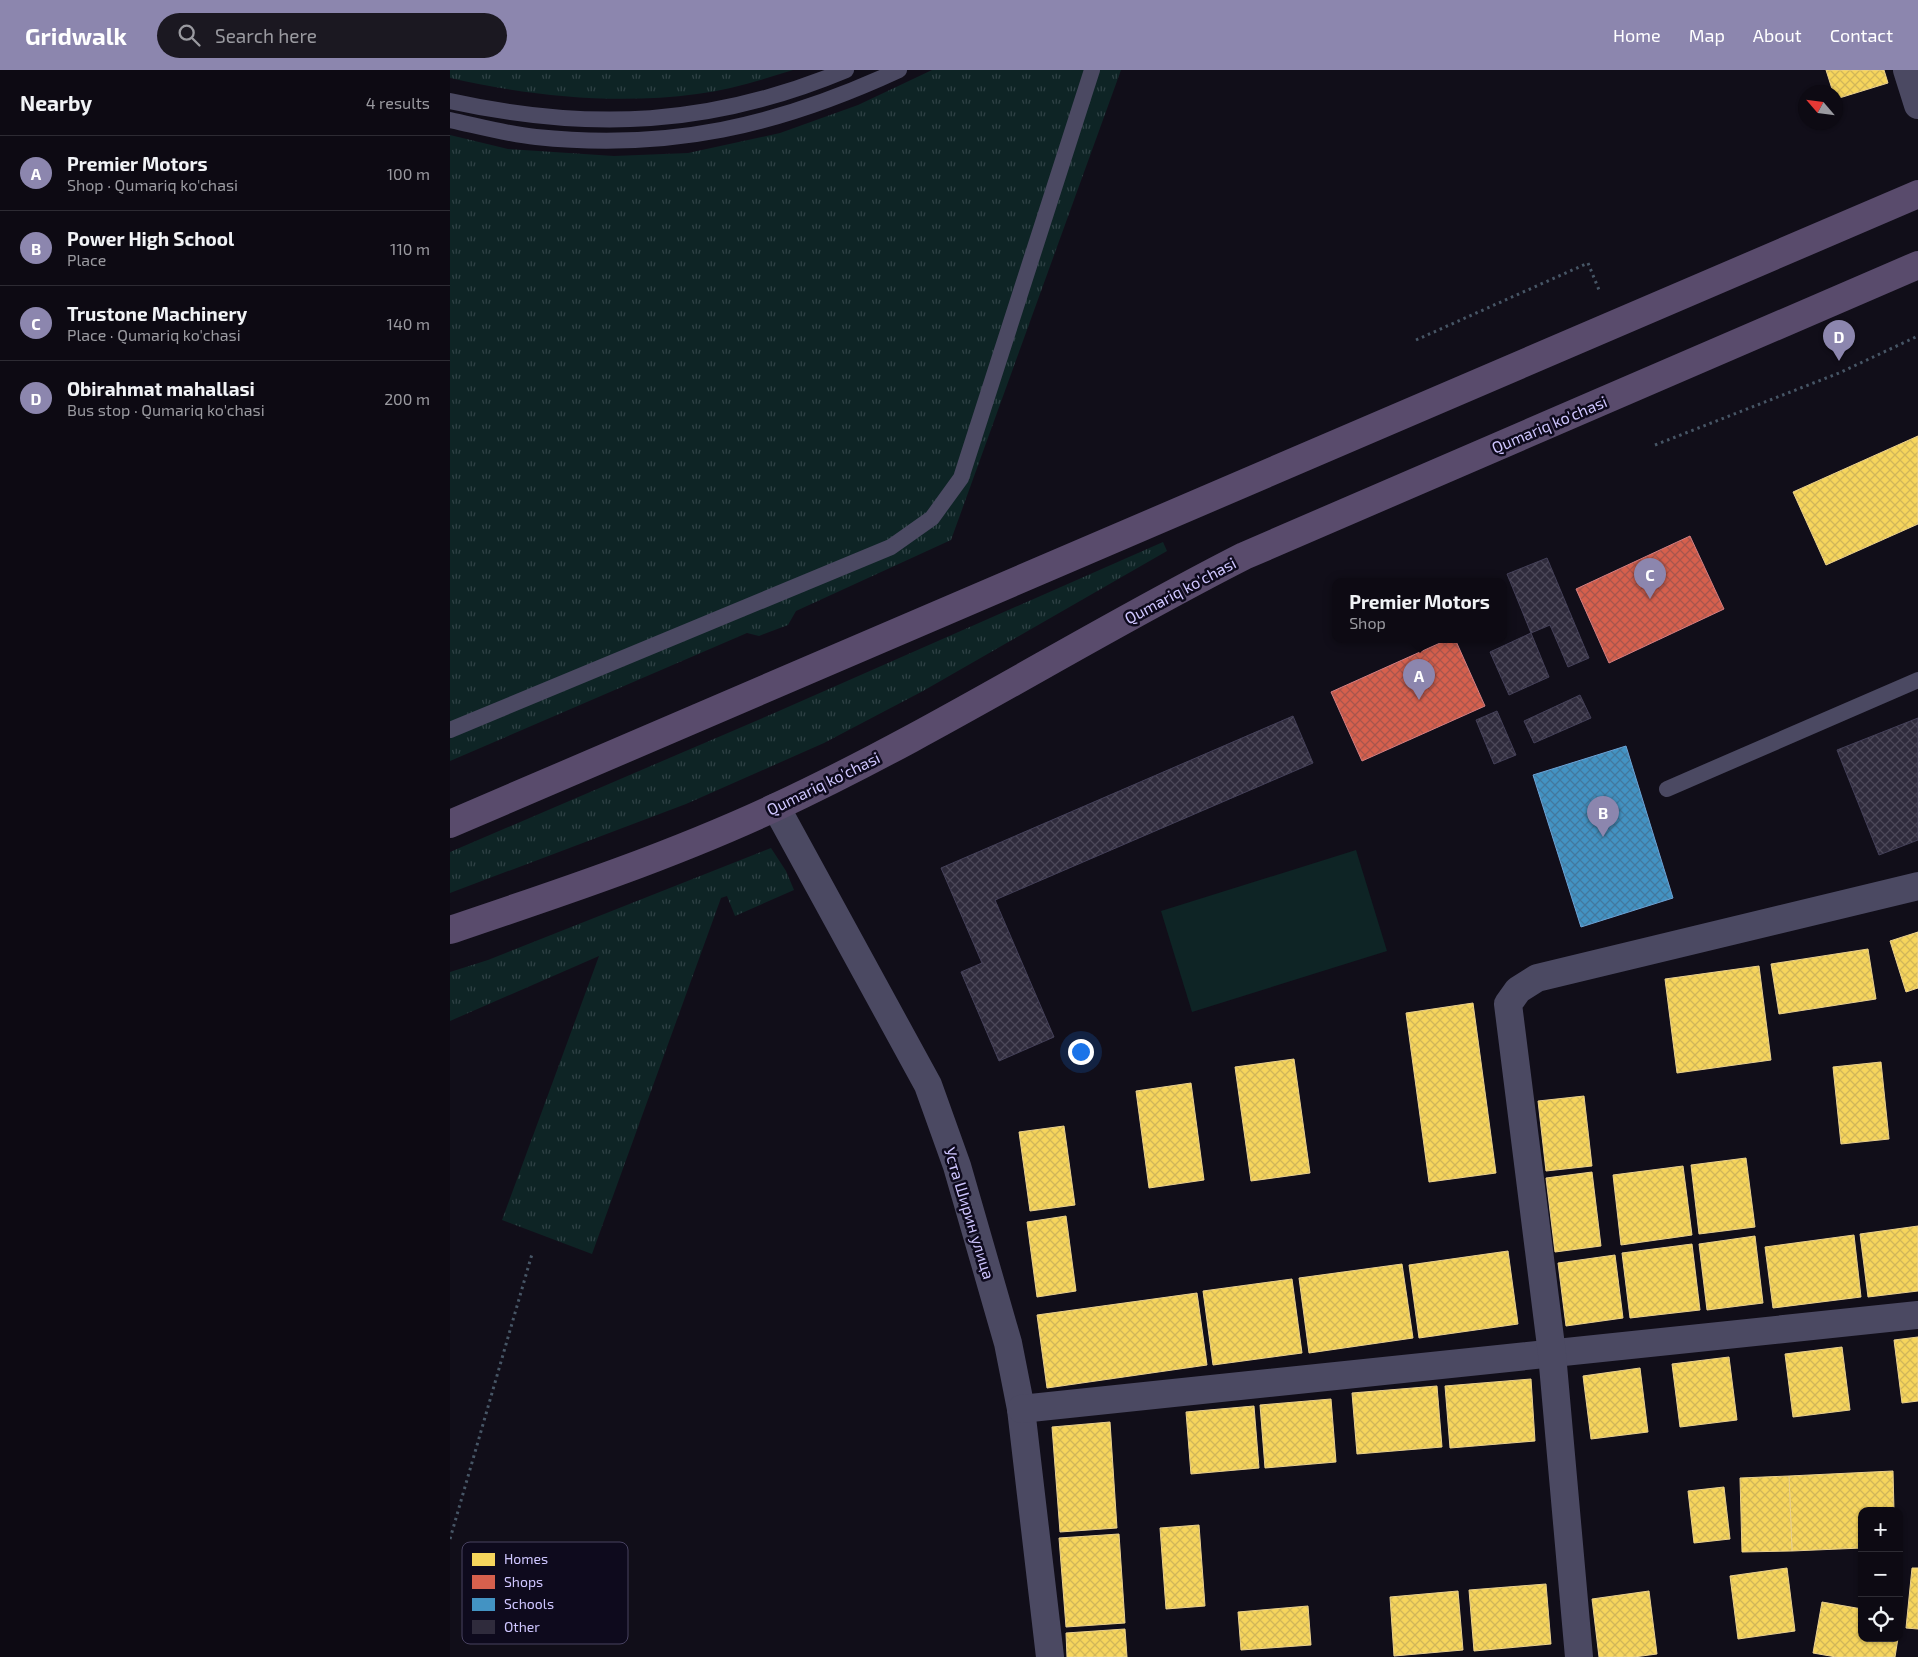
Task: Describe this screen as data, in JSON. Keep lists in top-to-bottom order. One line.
{"streets":{"main road":["Qumariq ko'chasi"],"street":["Уста Ширин улица"]},"crossings":[["Qumariq ko'chasi","Уста Ширин улица"]],"legend":["Homes","Shops","Schools","Other"],"north":"top left","page":{"header":"Gridwalk","search":"Search here","nav":["Home","Map","About","Contact"],"heading":["Nearby","4 results"],"list":[{"mark":"A","name":"Premier Motors","note":"Shop · Qumariq ko'chasi","value":"100 m"},{"mark":"B","name":"Power High School","note":"Place","value":"110 m"},{"mark":"C","name":"Trustone Machinery","note":"Place · Qumariq ko'chasi","value":"140 m"},{"mark":"D","name":"Obirahmat mahallasi","note":"Bus stop · Qumariq ko'chasi","value":"200 m"}],"pins":["D","C","A","B"],"popup":["Premier Motors","Shop"],"map_buttons":["+","−"]}}
